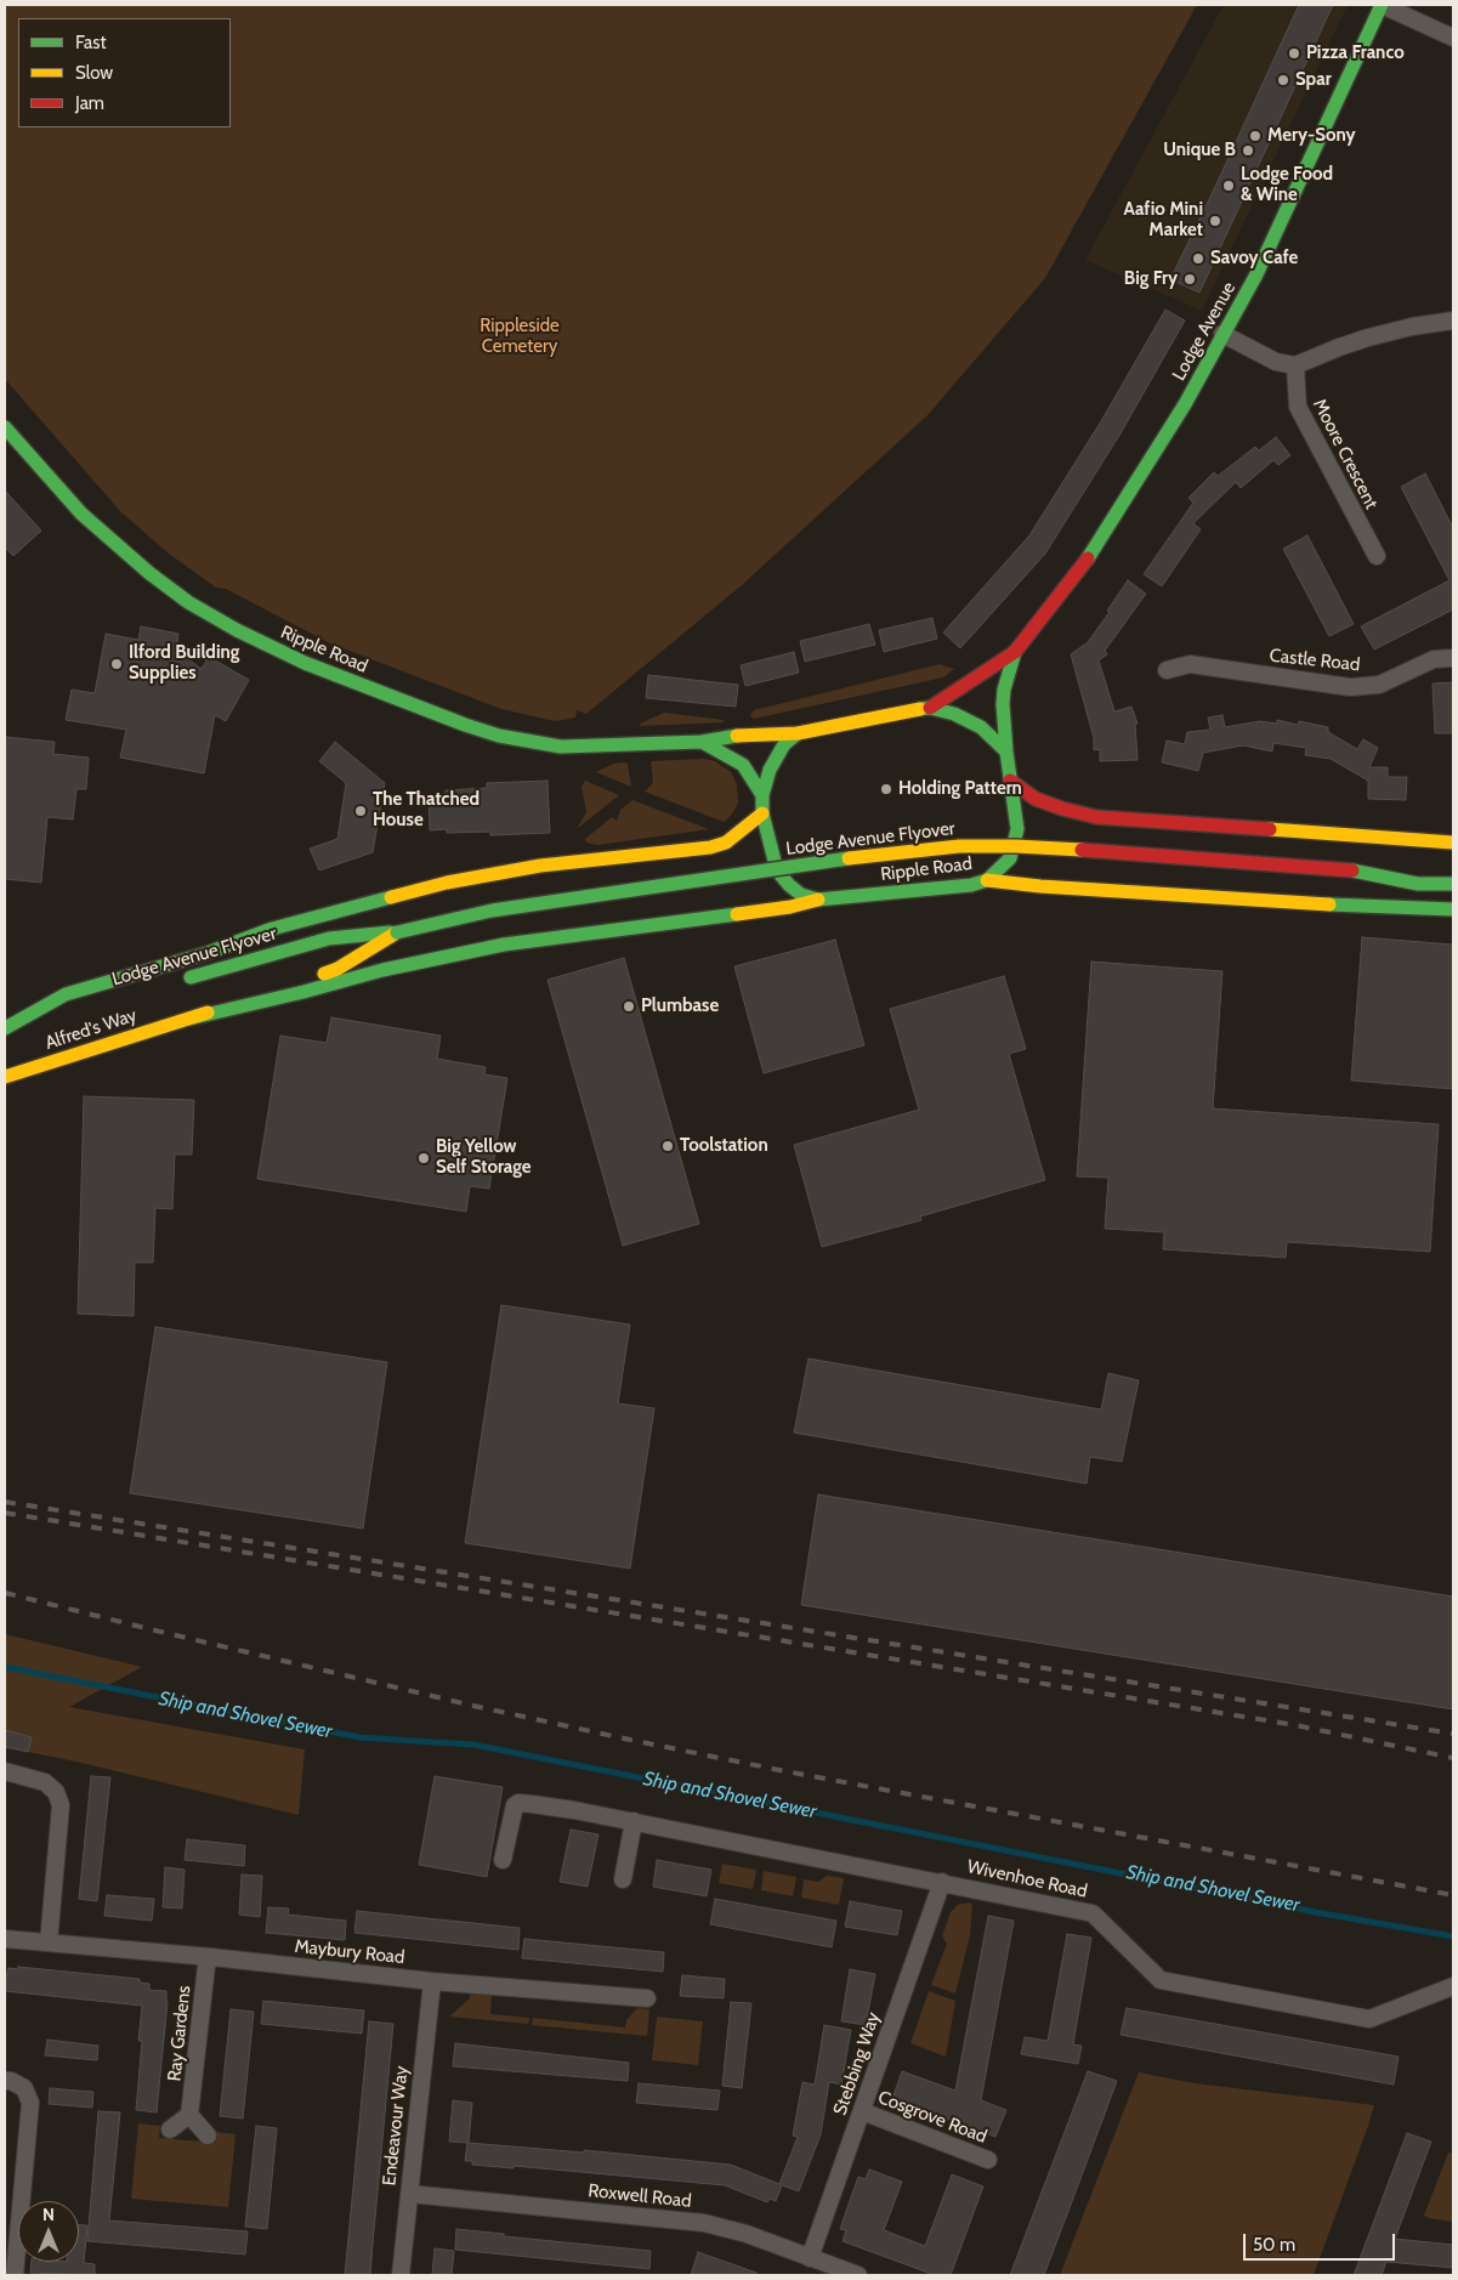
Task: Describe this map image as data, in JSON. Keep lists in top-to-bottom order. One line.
{"streets":{"main road":["Lodge Avenue","Ripple Road","Lodge Avenue Flyover","Alfred's Way"],"street":["Moore Crescent","Castle Road","Wivenhoe Road","Maybury Road","Ray Gardens","Stebbing Way","Cosgrove Road","Endeavour Way","Roxwell Road"]},"crossings":[["Lodge Avenue","Ripple Road"],["Ripple Road","Lodge Avenue Flyover"],["Ripple Road","Alfred's Way"],["Lodge Avenue Flyover","Alfred's Way"],["Wivenhoe Road","Stebbing Way"],["Maybury Road","Ray Gardens"],["Maybury Road","Endeavour Way"],["Stebbing Way","Cosgrove Road"],["Stebbing Way","Roxwell Road"],["Endeavour Way","Roxwell Road"]],"water":["Ship and Shovel Sewer"],"parks":["Rippleside Cemetery"],"places":["Pizza Franco","Spar","Mery-Sony","Unique B","Lodge Food & Wine","Aafio Mini Market","Savoy Cafe","Big Fry","Ilford Building Supplies","Holding Pattern","The Thatched House","Plumbase","Toolstation","Big Yellow Self Storage"],"legend":["Fast","Slow","Jam"],"scale_bar":"50 m","north":"top"}
